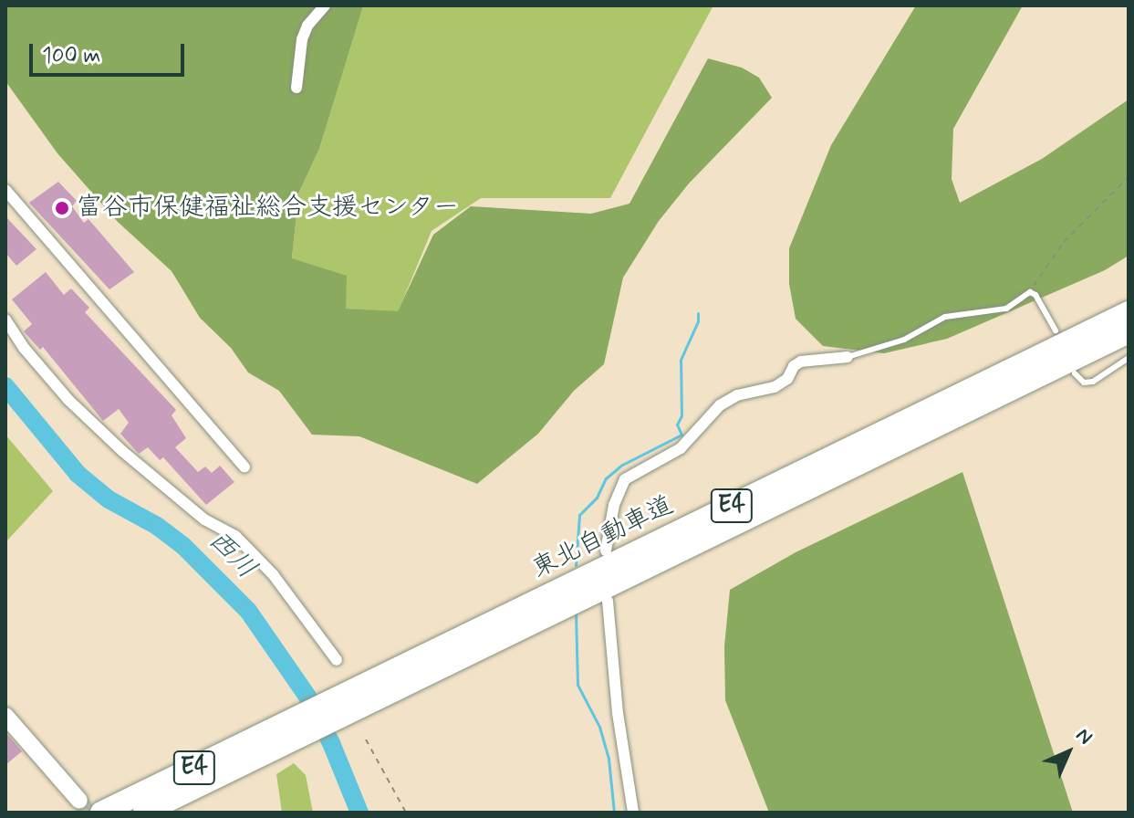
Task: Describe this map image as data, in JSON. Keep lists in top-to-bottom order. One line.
{"streets":{"highway":["E4","東北自動車道"]},"water":["西川"],"places":["富谷市保健福祉総合支援センター"],"scale_bar":"100 m","north":"top right"}
